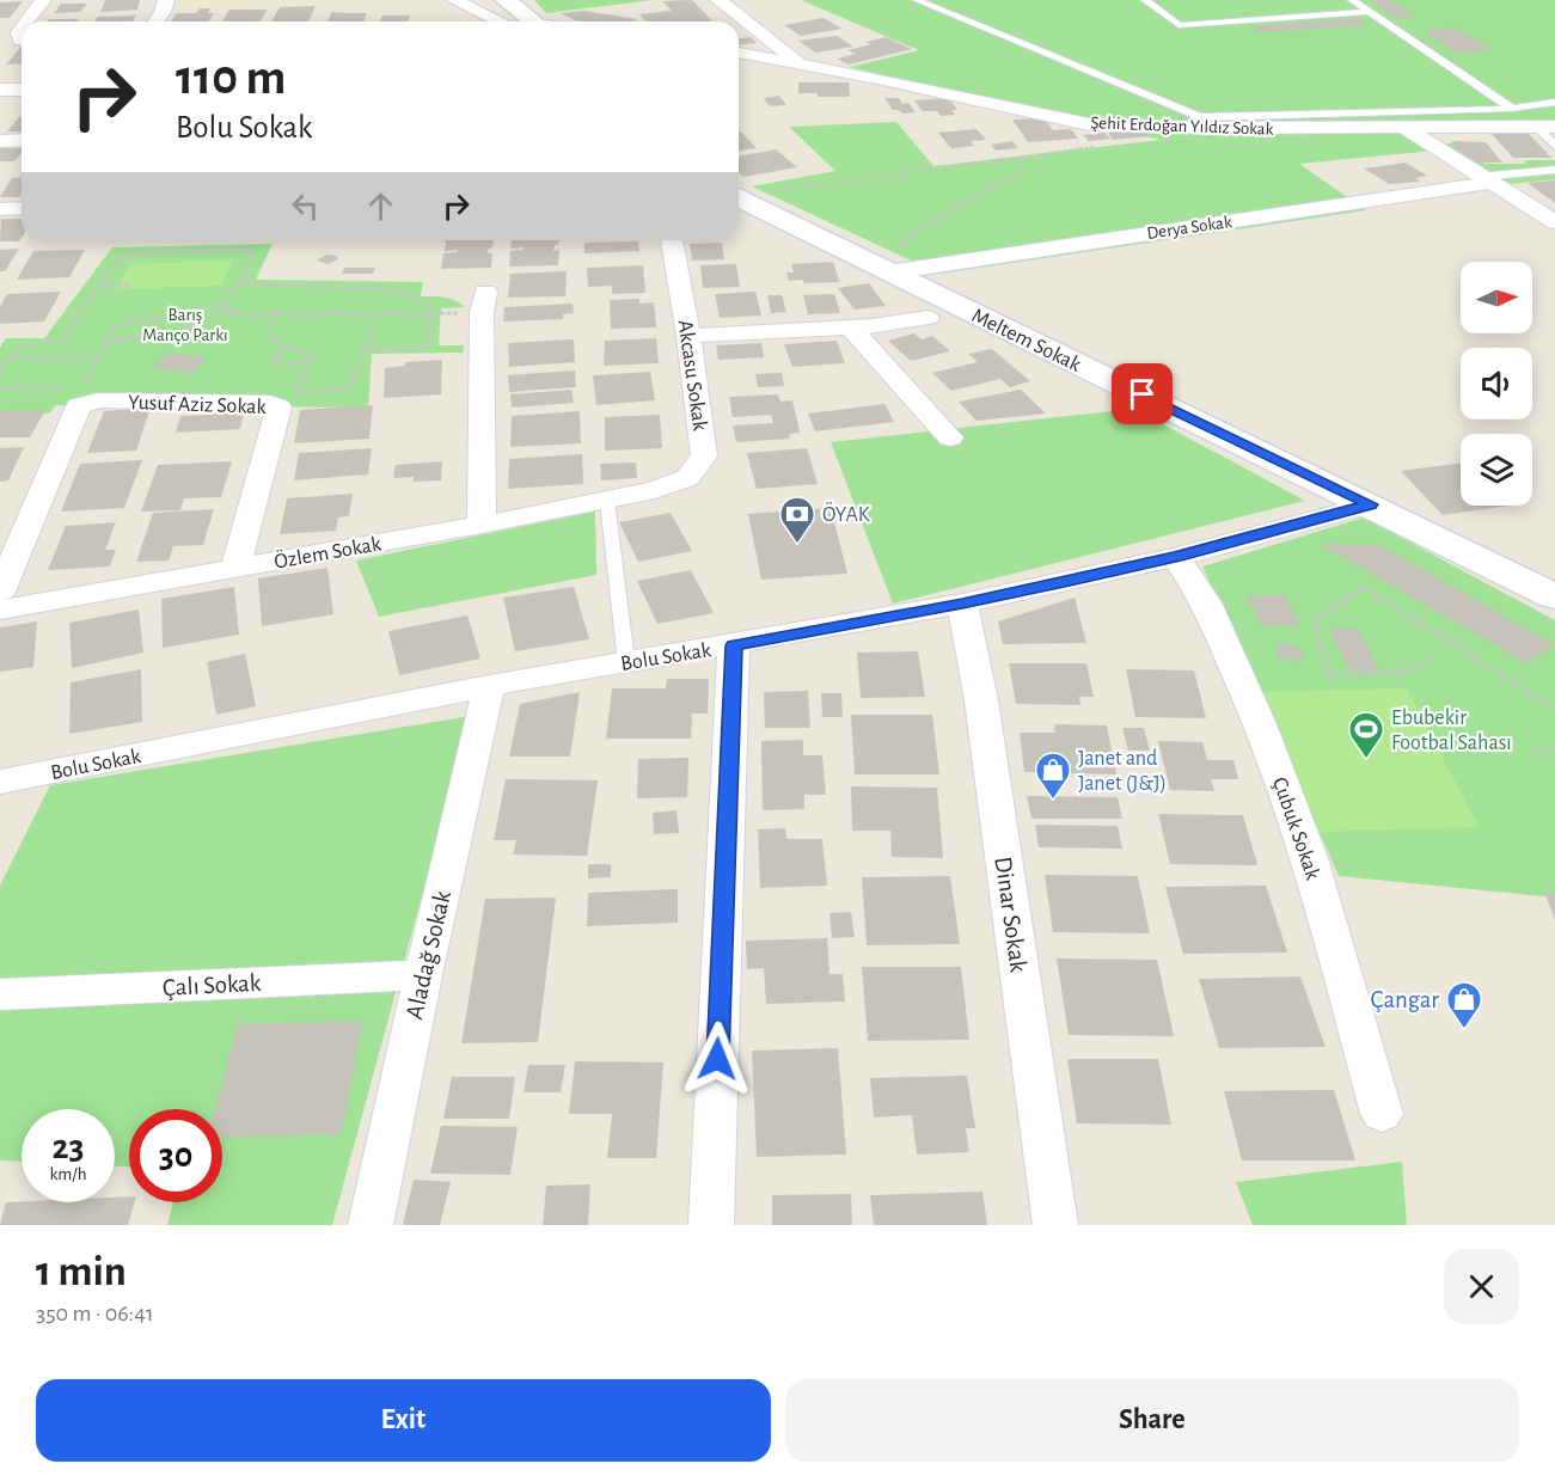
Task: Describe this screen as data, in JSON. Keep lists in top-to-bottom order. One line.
{"streets":{"main road":["Meltem Sokak"],"street":["Şehit Erdoğan Yıldız Sokak","Derya Sokak","Akcasu Sokak","Yusuf Aziz Sokak","Özlem Sokak","Bolu Sokak","Çubuk Sokak","Dinar Sokak","Aladağ Sokak","Çalı Sokak"]},"crossings":[["Derya Sokak","Meltem Sokak"],["Meltem Sokak","Bolu Sokak"],["Akcasu Sokak","Özlem Sokak"],["Yusuf Aziz Sokak","Özlem Sokak"],["Bolu Sokak","Çubuk Sokak"],["Bolu Sokak","Dinar Sokak"],["Bolu Sokak","Aladağ Sokak"],["Aladağ Sokak","Çalı Sokak"]],"parks":["Barış Manço Parkı"],"places":{"bank":["ÖYAK"],"sports":["Ebubekir Footbal Sahası"],"shop":["Janet and Janet (J&J)","Çangar"]},"north":"right","page":{"turn":["110 m","Bolu Sokak"],"speed":"23 km/h","limit":"30","heading":["1 min","350 m · 06:41"],"buttons":["Exit","Share"]}}
